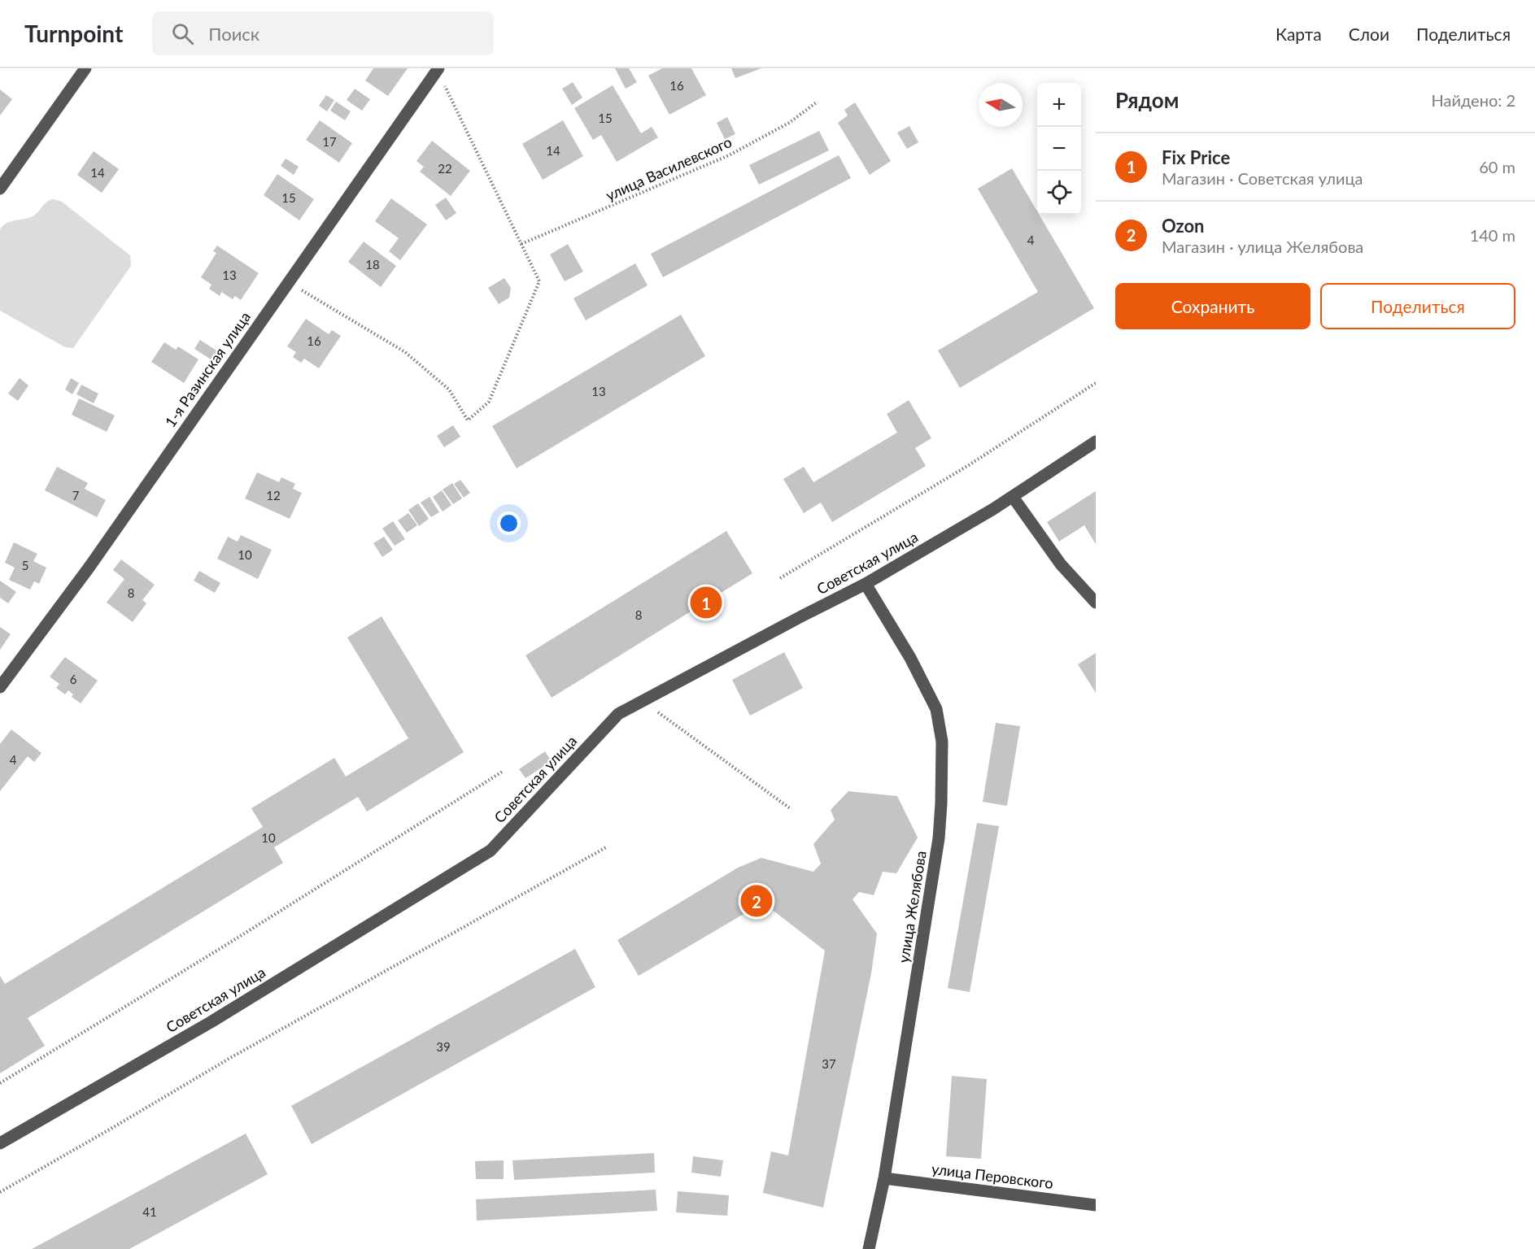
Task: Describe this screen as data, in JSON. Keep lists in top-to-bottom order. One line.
{"streets":{"street":["1-я Разинская улица","Советская улица","улица Желябова","улица Перовского"],"path":["улица Василевского"]},"crossings":[["Советская улица","улица Желябова"],["улица Желябова","улица Перовского"]],"house_numbers":["16","15","17","14","22","14","15","4","18","13","16","13","7","12","10","5","8","8","6","4","10","39","37","41"],"north":"left","page":{"header":"Turnpoint","search":"Поиск","nav":["Карта","Слои","Поделиться"],"heading":["Рядом","Найдено: 2"],"map_buttons":["+","−"],"list":[{"mark":"1","name":"Fix Price","note":"Магазин · Советская улица","value":"60 m"},{"mark":"2","name":"Ozon","note":"Магазин · улица Желябова","value":"140 m"}],"buttons":["Сохранить","Поделиться"],"pins":["1","2"]}}
